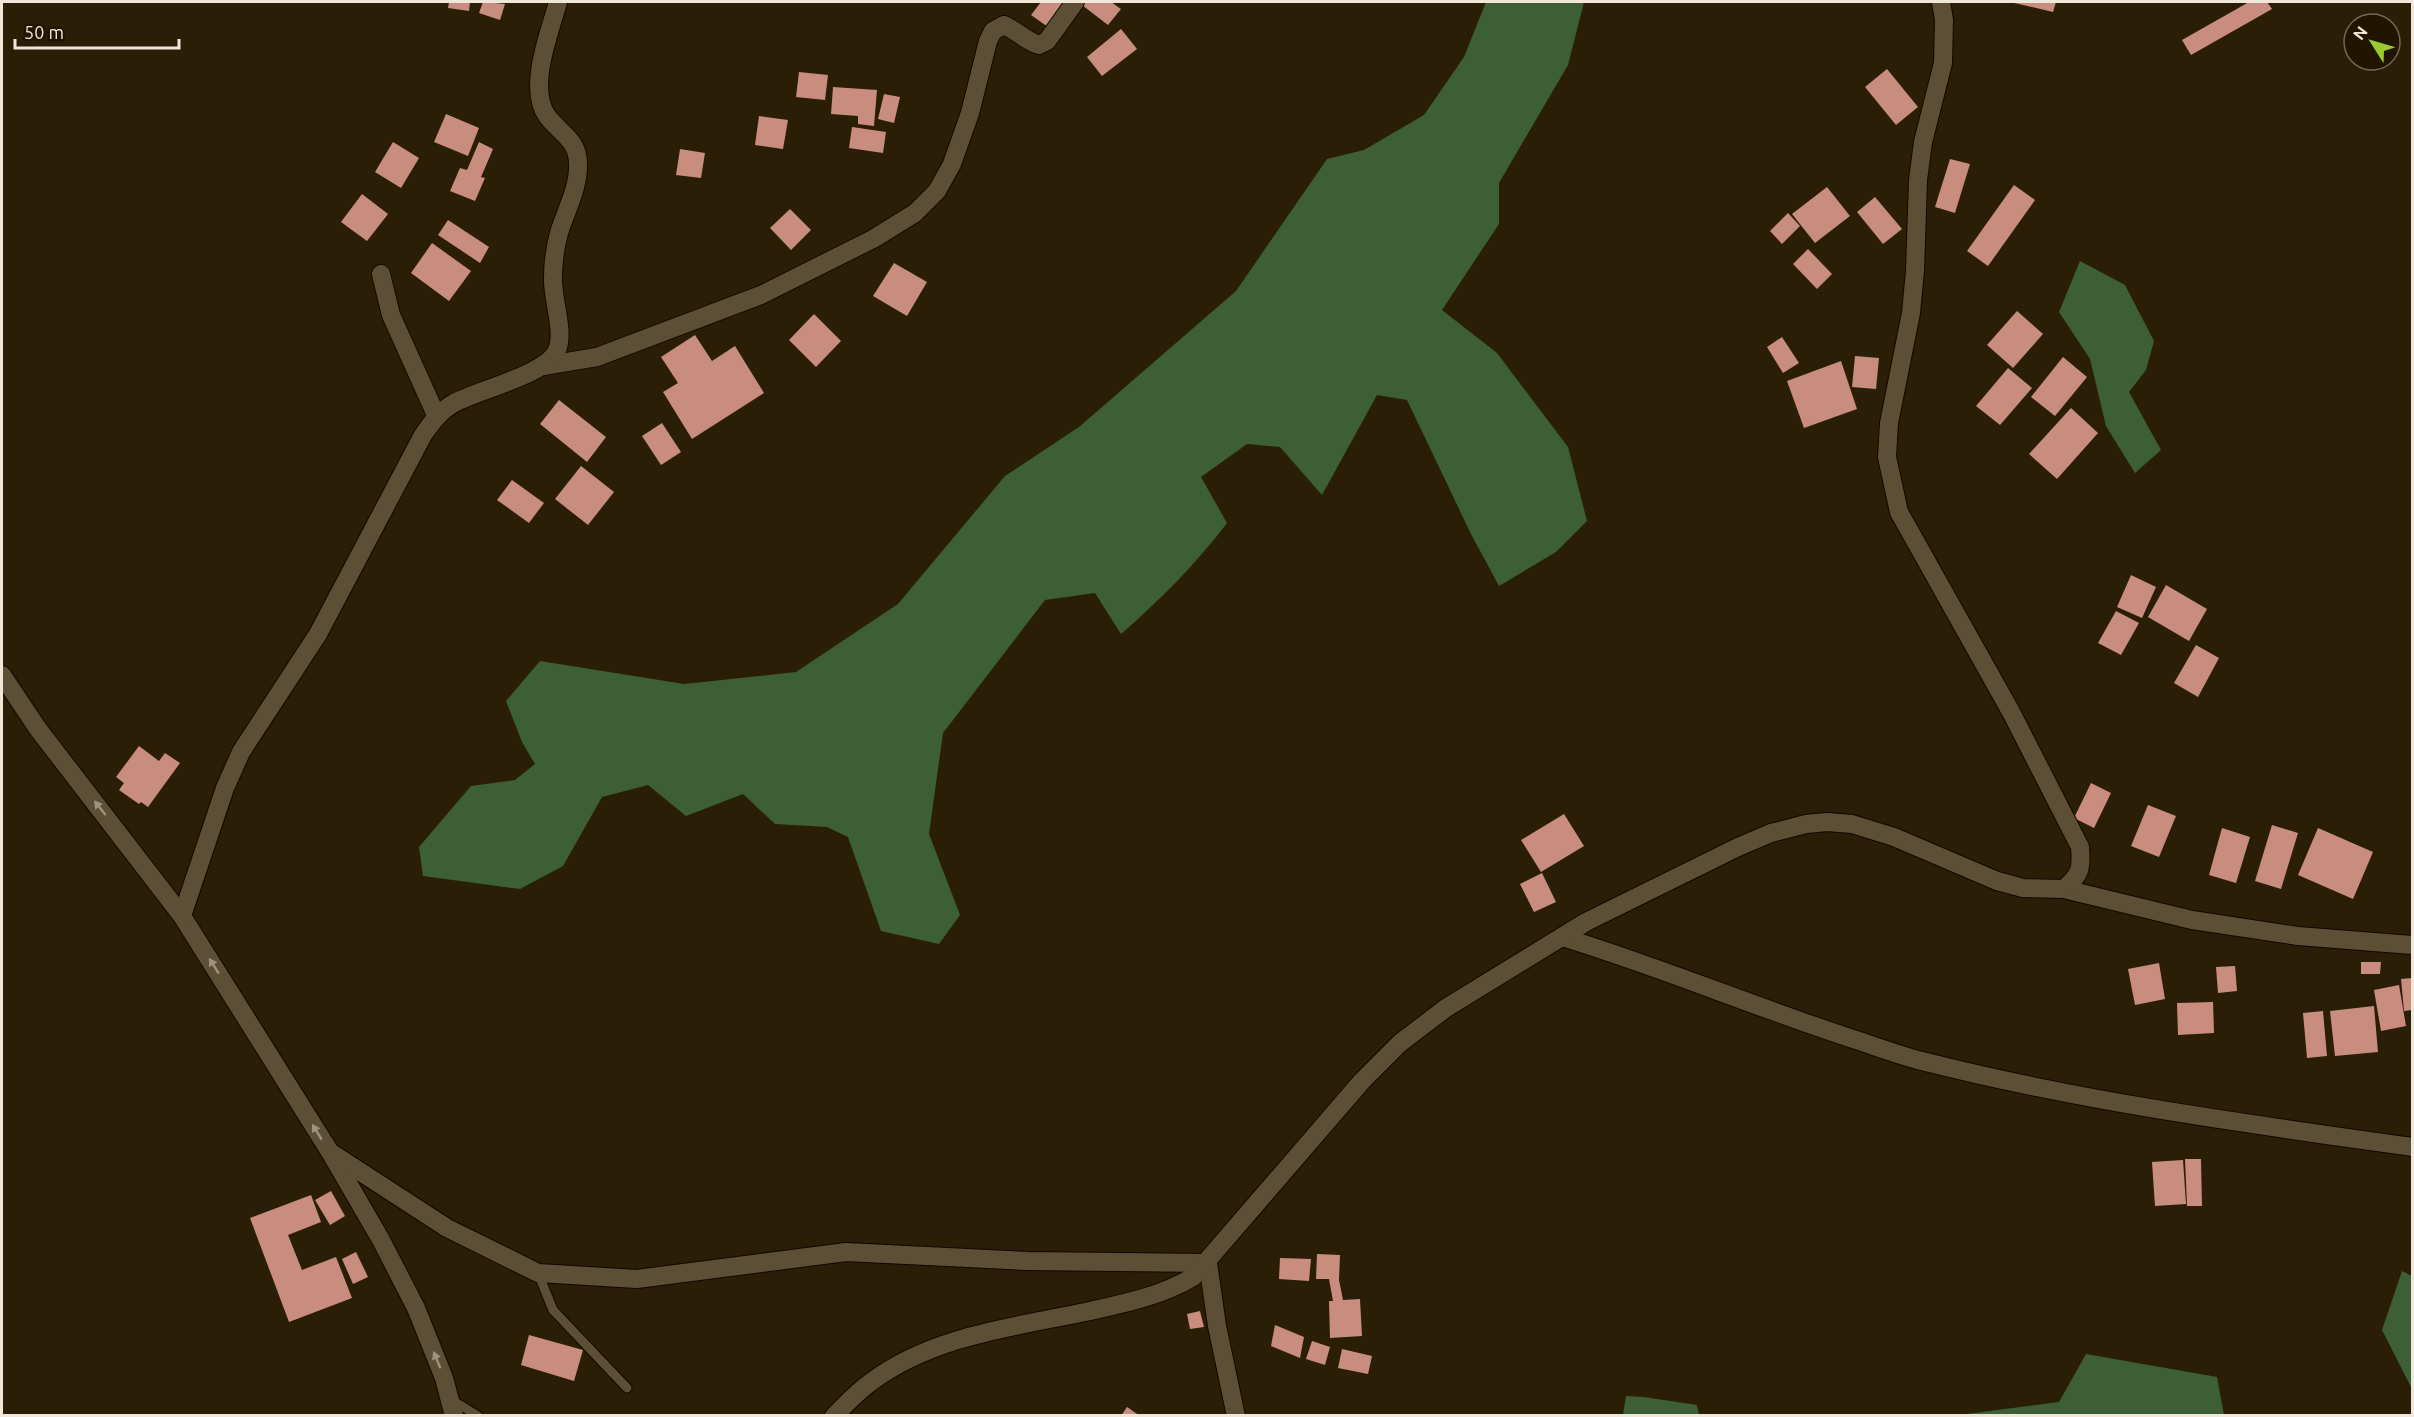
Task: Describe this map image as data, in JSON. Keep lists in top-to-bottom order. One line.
{"scale_bar":"50 m","north":"top left"}
